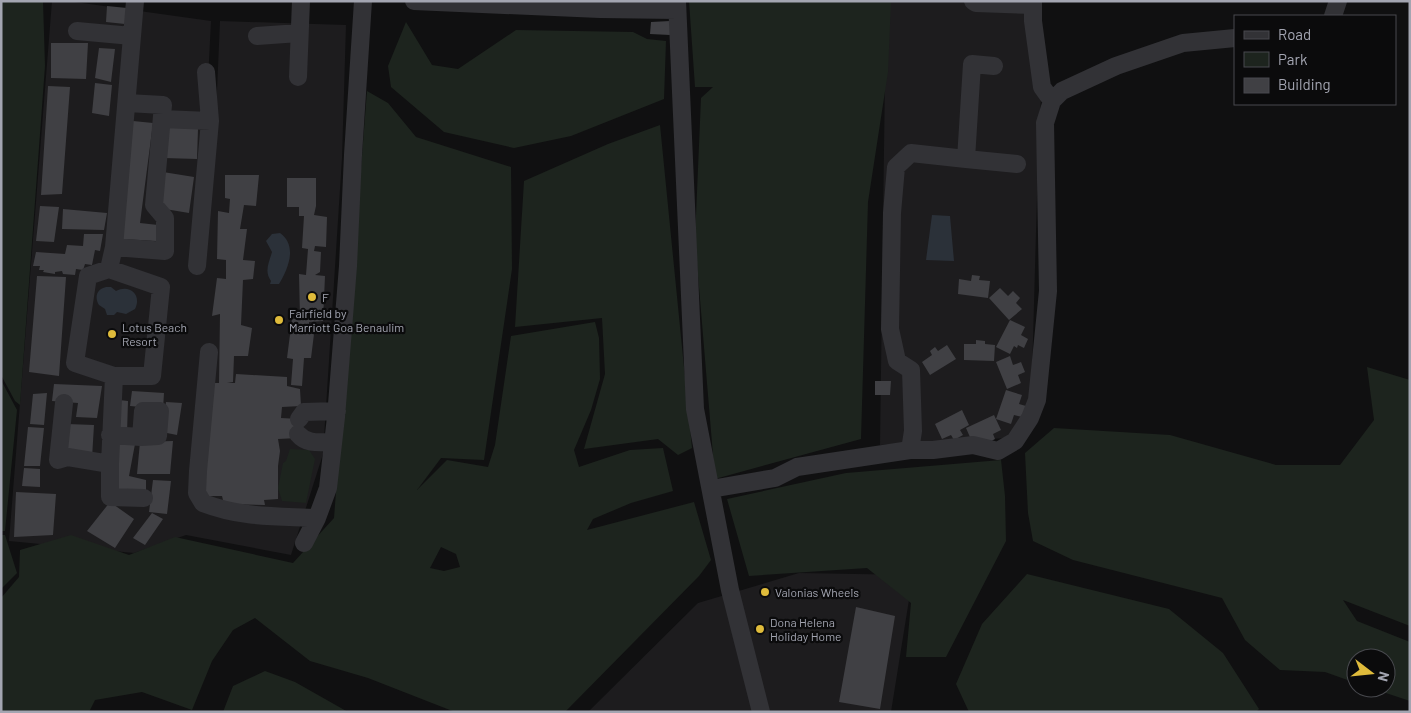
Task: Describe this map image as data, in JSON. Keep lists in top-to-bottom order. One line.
{"places":["F","Fairfield by Marriott Goa Benaulim","Lotus Beach Resort","Valonias Wheels","Dona Helena Holiday Home"],"legend":["Road","Park","Building"],"north":"right"}
